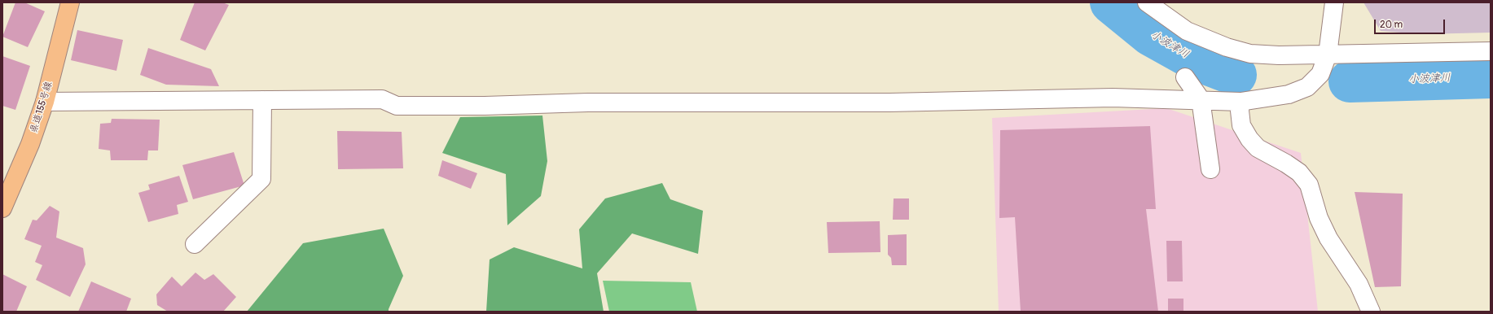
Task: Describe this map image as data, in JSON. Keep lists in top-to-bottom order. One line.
{"streets":{"main road":["県道155号線"]},"water":["小波津川"],"scale_bar":"20 m"}
